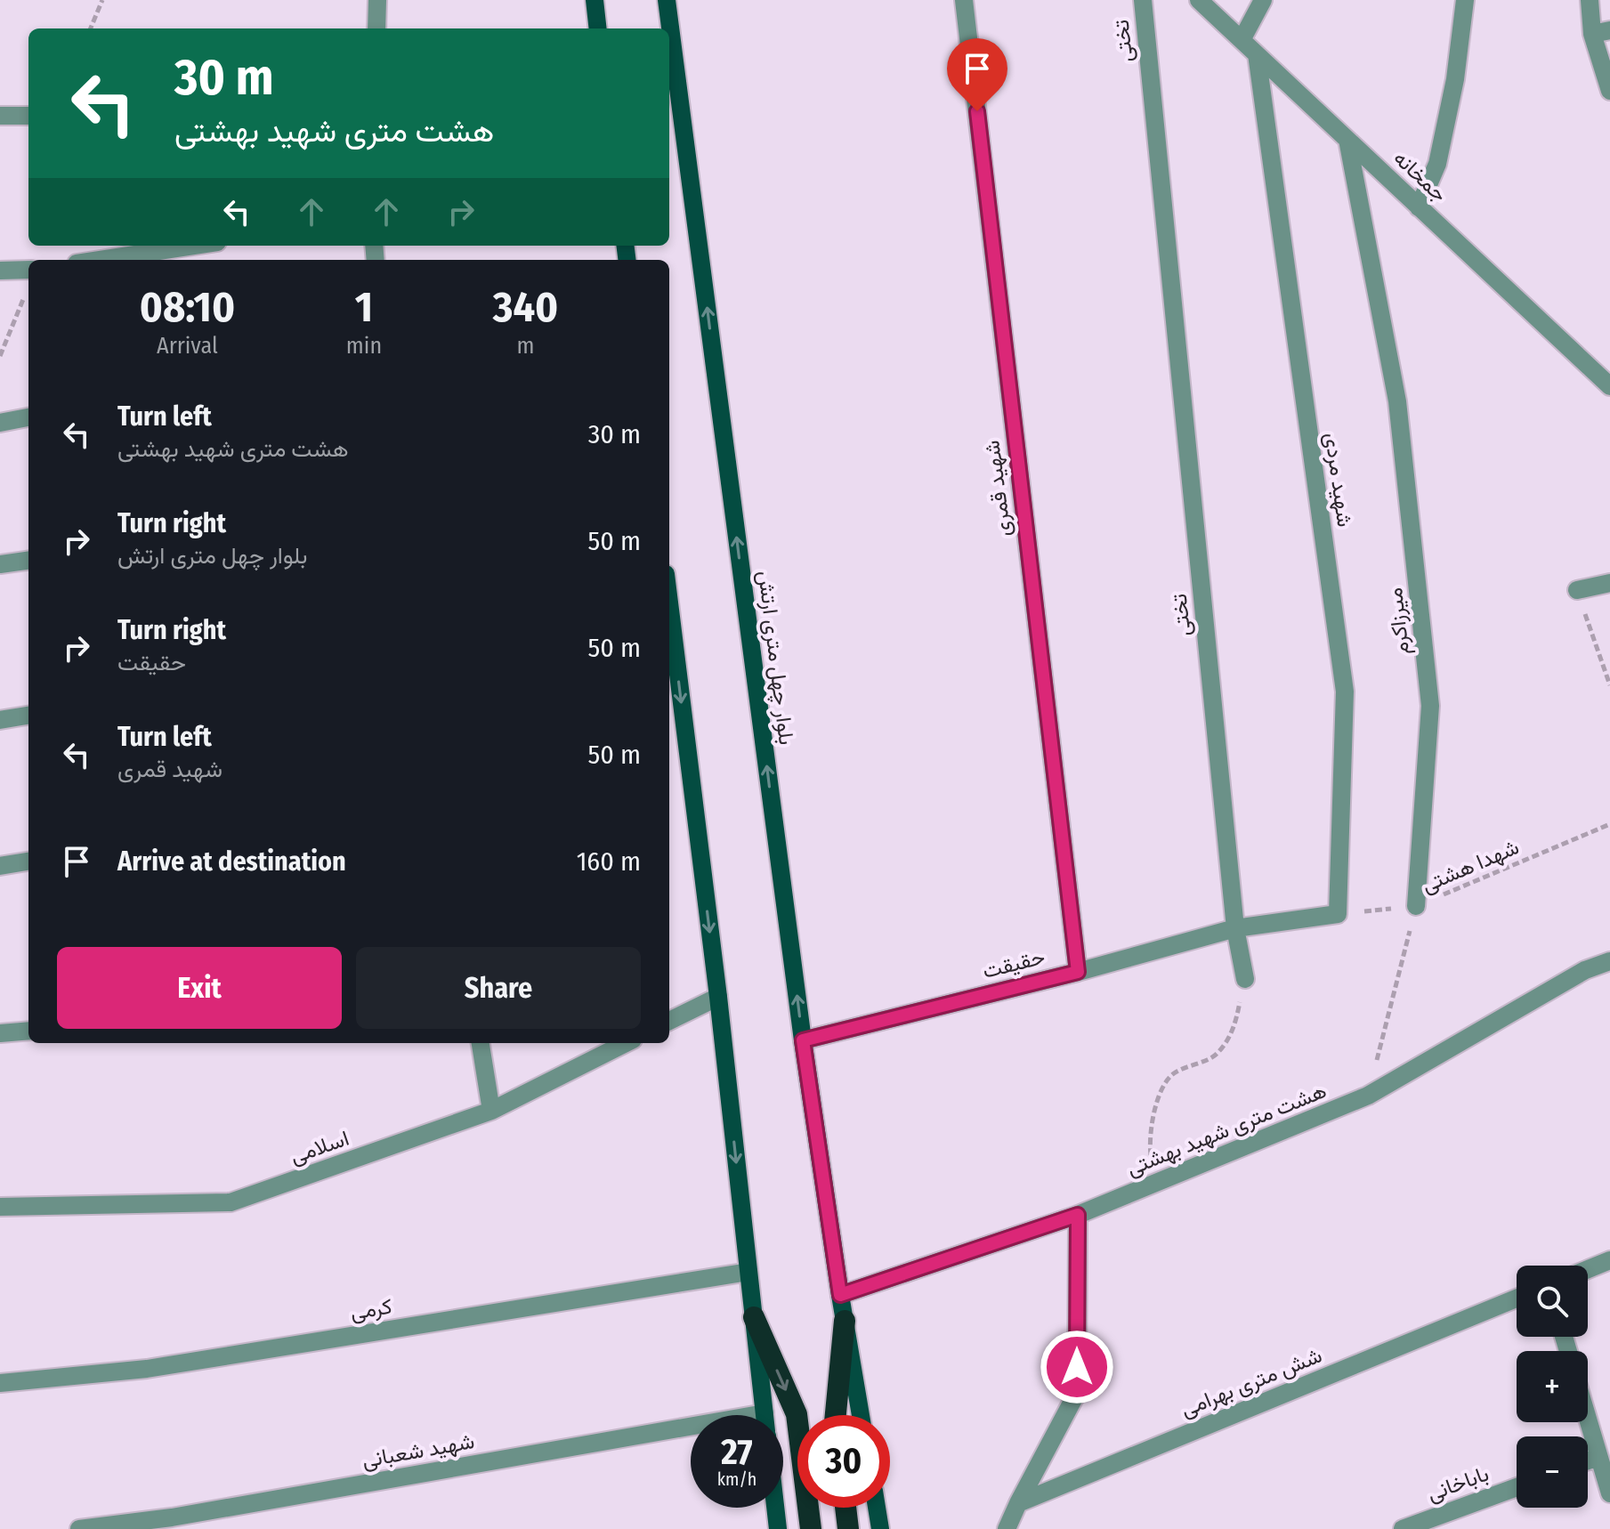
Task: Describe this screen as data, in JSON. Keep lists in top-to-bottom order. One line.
{"streets":{"main road":["بلوار چهل متری ارتش"],"street":["تختی","جمخانه","شهید مردی","شهید قمری","میرزاکرم","حقیقت","هشت متری شهید بهشتی","اسلامی","کرمی","شش متری بهرامی","شهید شعبانی","باباخانی"],"path":["شهدا هشتی"]},"crossings":[["تختی","حقیقت"],["جمخانه","شهید مردی"],["جمخانه","میرزاکرم"],["شهید مردی","شهدا هشتی"],["شهید مردی","حقیقت"],["شهید قمری","حقیقت"],["میرزاکرم","شهدا هشتی"],["بلوار چهل متری ارتش","حقیقت"],["بلوار چهل متری ارتش","هشت متری شهید بهشتی"],["شهدا هشتی","حقیقت"]],"page":{"turn":["30 m","هشت متری شهید بهشتی"],"eta":["08:10","Arrival","1","min","340","m"],"list":[{"name":"Turn left","note":"هشت متری شهید بهشتی","value":"30 m"},{"name":"Turn right","note":"بلوار چهل متری ارتش","value":"50 m"},{"name":"Turn right","note":"حقیقت","value":"50 m"},{"name":"Turn left","note":"شهید قمری","value":"50 m"},{"name":"Arrive at destination","value":"160 m"}],"buttons":["Exit","Share"],"map_buttons":["+","−"],"speed":"27 km/h","limit":"30"}}
